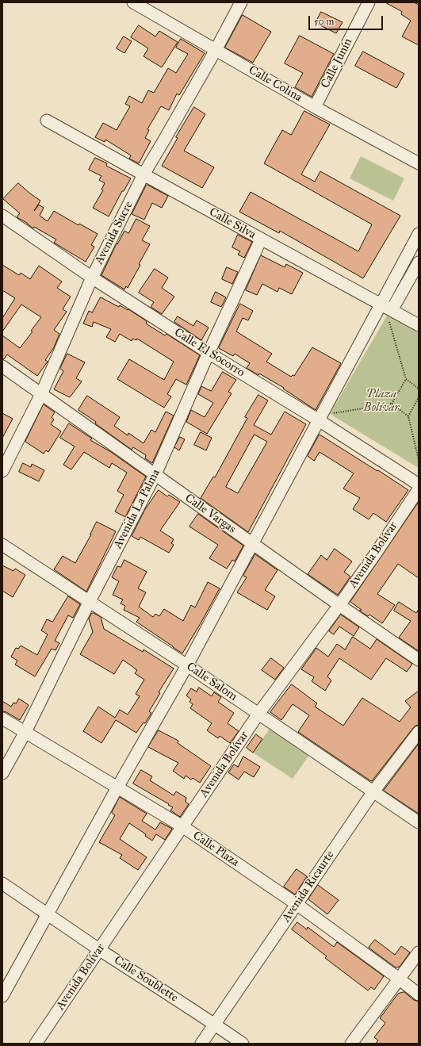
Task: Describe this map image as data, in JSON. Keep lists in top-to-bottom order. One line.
{"streets":{"street":["Calle Junín","Calle Colina","Calle Silva","Avenida Sucre","Calle El Socorro","Avenida La Palma","Calle Vargas","Avenida Bolívar","Calle Salom","Calle Plaza","Avenida Ricaurte","Calle Soublette"]},"crossings":[["Calle Junín","Calle Colina"],["Calle Colina","Avenida Sucre"],["Calle Silva","Avenida Sucre"],["Calle Silva","Avenida La Palma"],["Avenida Sucre","Calle El Socorro"],["Avenida Sucre","Calle Vargas"],["Calle El Socorro","Avenida La Palma"],["Avenida La Palma","Calle Vargas"],["Avenida La Palma","Calle Salom"],["Avenida La Palma","Calle Plaza"],["Calle Vargas","Avenida Bolívar"],["Avenida Bolívar","Calle Salom"],["Avenida Bolívar","Calle Plaza"],["Avenida Bolívar","Calle Soublette"],["Calle Salom","Avenida Ricaurte"],["Calle Plaza","Avenida Ricaurte"],["Avenida Ricaurte","Calle Soublette"]],"parks":["Plaza Bolívar"],"scale_bar":"50 m"}
